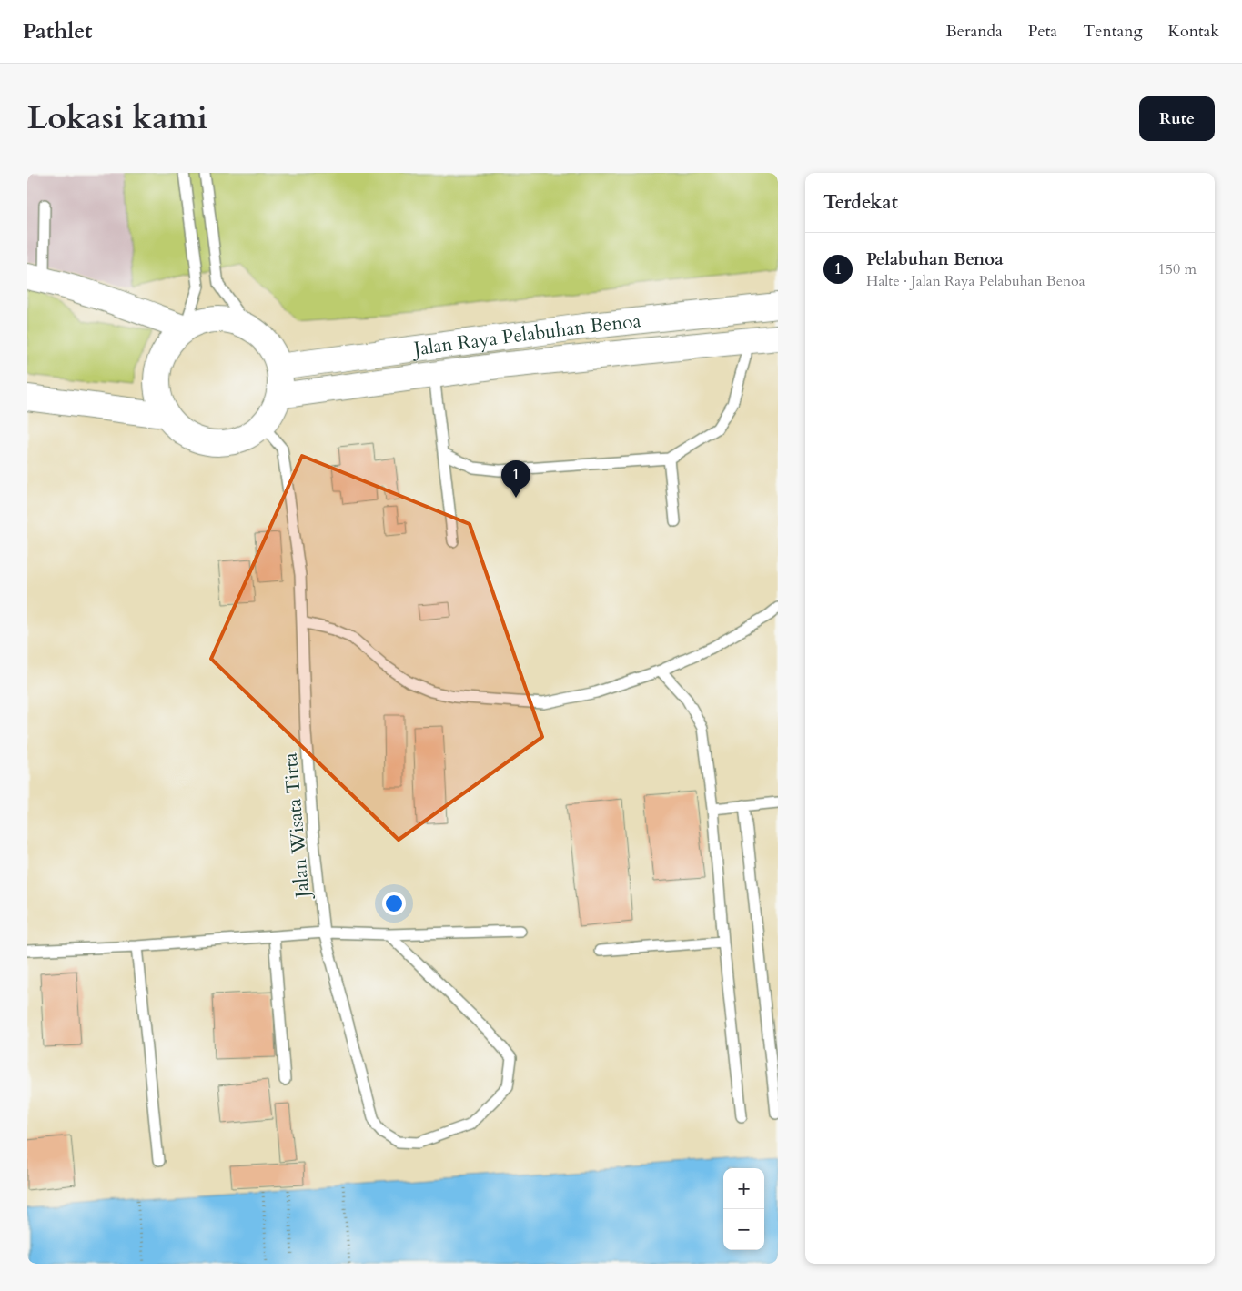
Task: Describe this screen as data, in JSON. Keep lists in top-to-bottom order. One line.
{"streets":{"street":["Jalan Raya Pelabuhan Benoa"],"lane":["Jalan Wisata Tirta"]},"crossings":[["Jalan Raya Pelabuhan Benoa","Jalan Wisata Tirta"]],"page":{"header":"Pathlet","nav":["Beranda","Peta","Tentang","Kontak"],"title":"Lokasi kami","buttons":"Rute","heading":"Terdekat","list":[{"mark":"1","name":"Pelabuhan Benoa","note":"Halte · Jalan Raya Pelabuhan Benoa","value":"150 m"}],"pins":"1","map_buttons":["+","−"]}}
